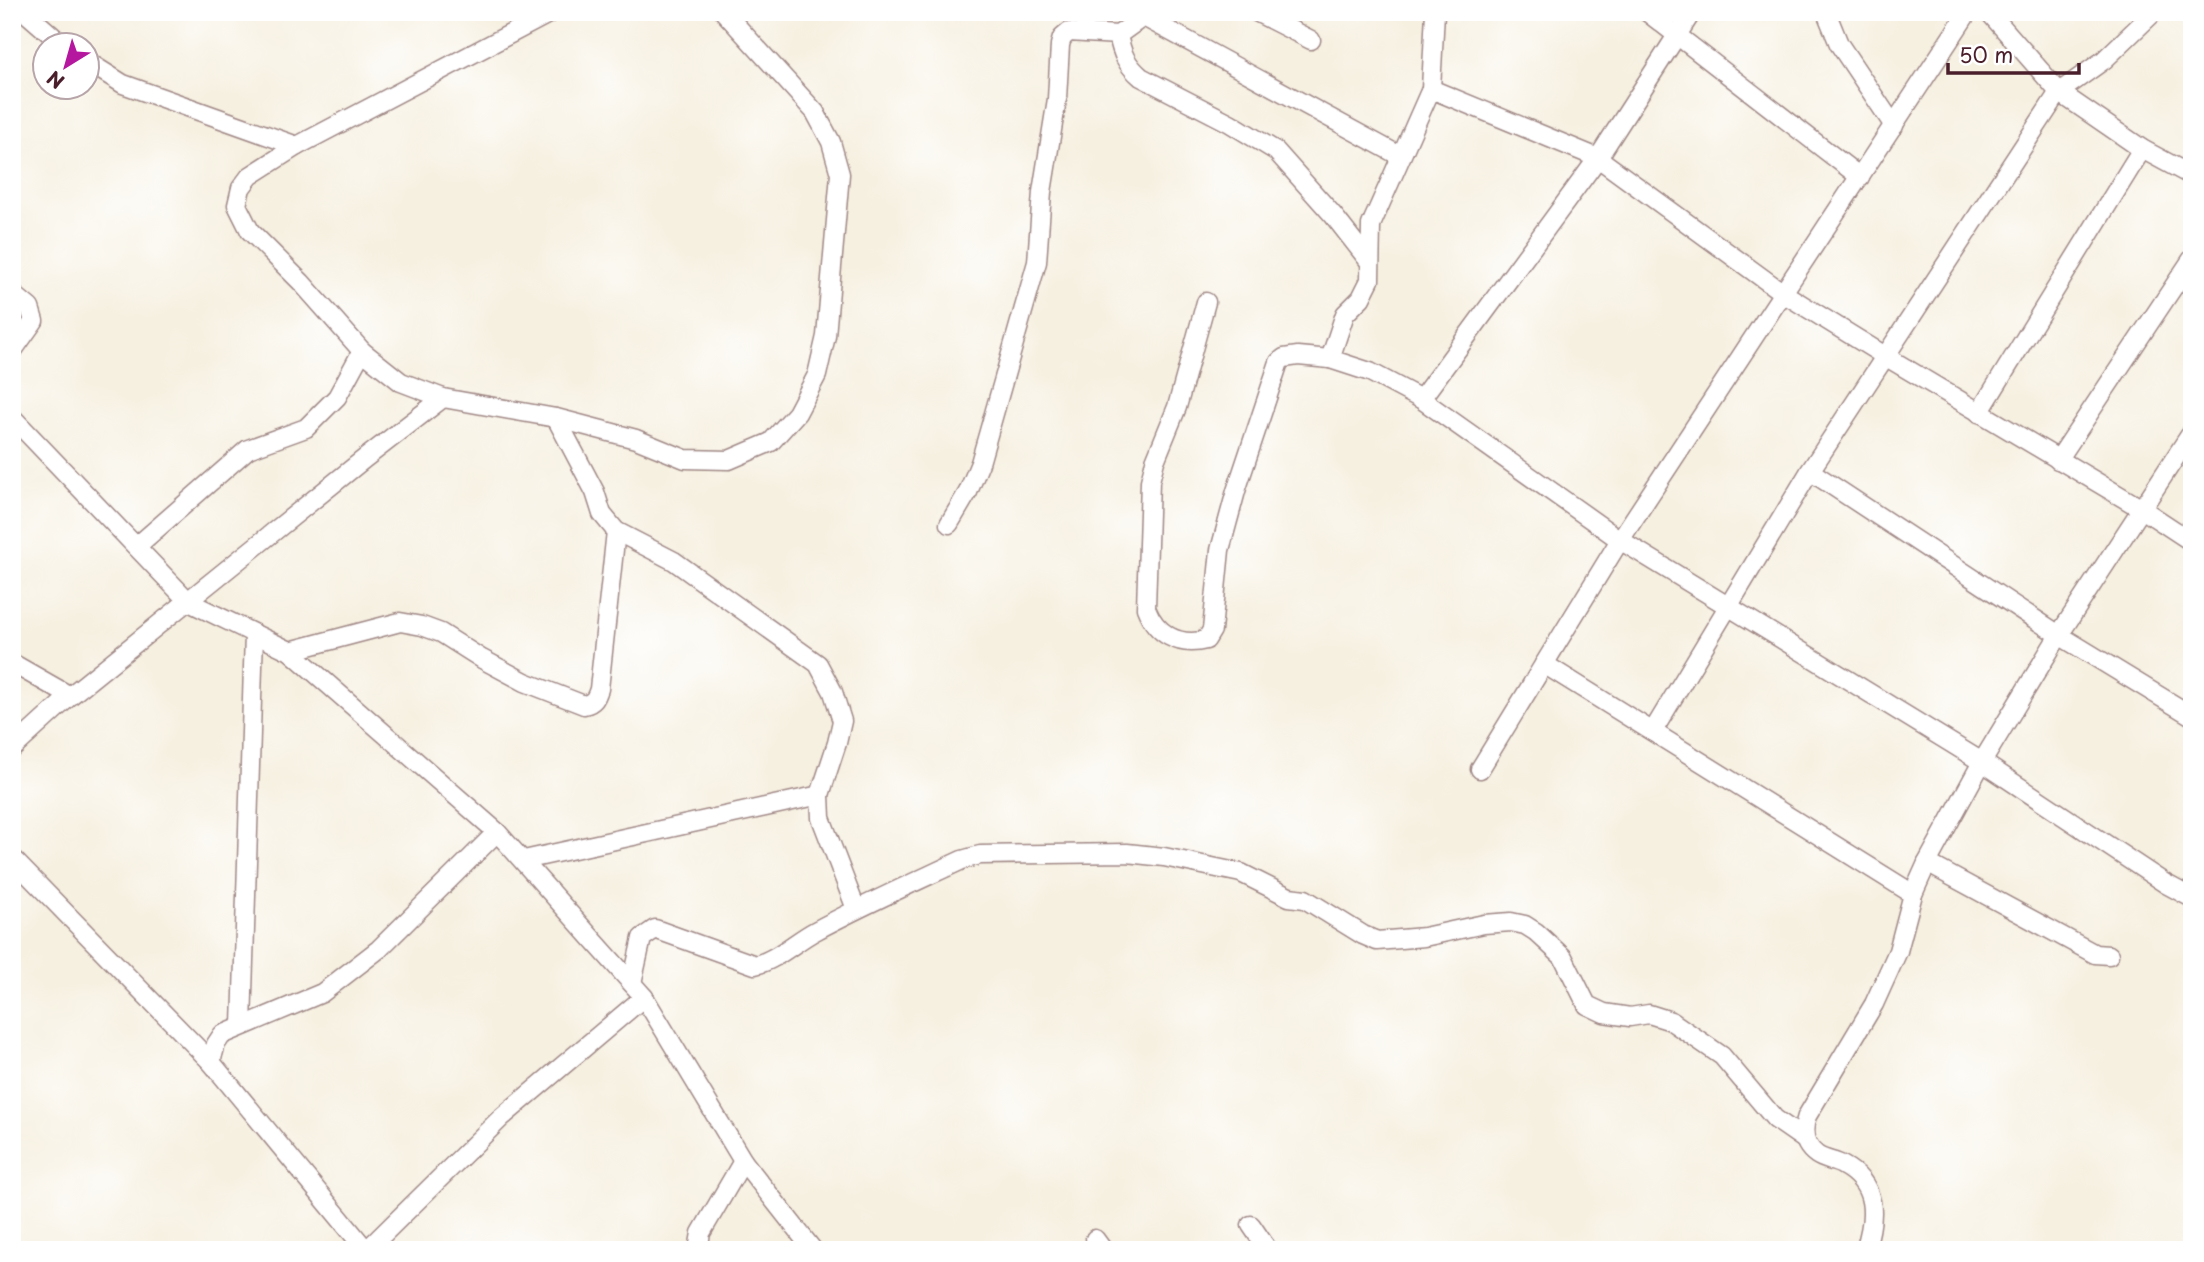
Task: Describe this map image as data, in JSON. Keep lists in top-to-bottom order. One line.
{"scale_bar":"50 m","north":"bottom left"}
